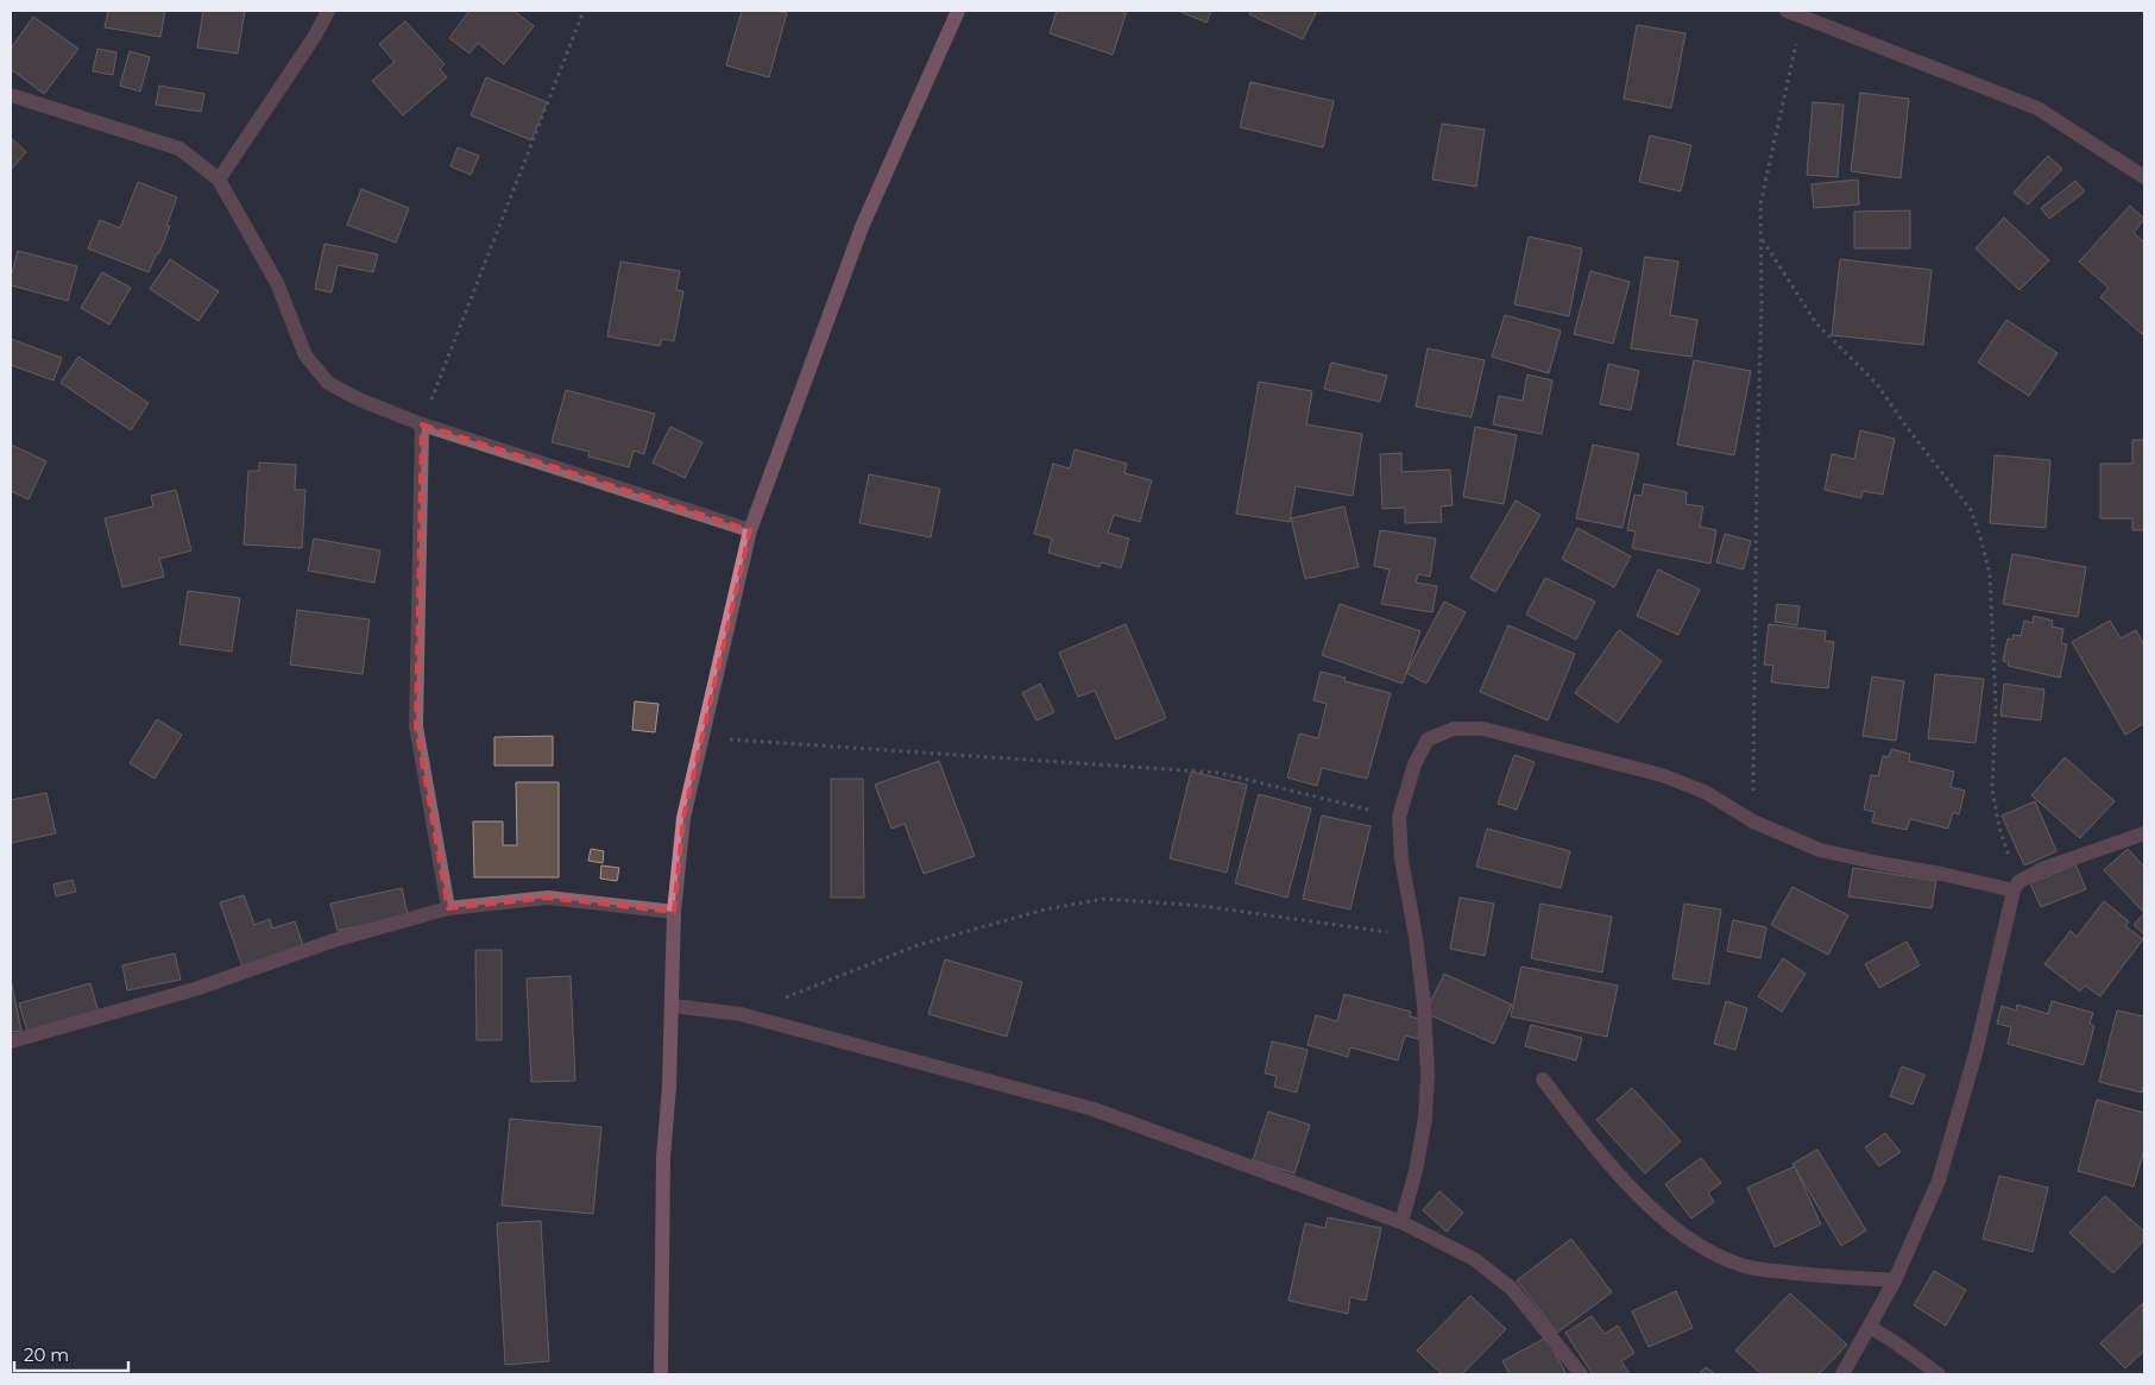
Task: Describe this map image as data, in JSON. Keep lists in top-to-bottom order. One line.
{"scale_bar":"20 m"}
